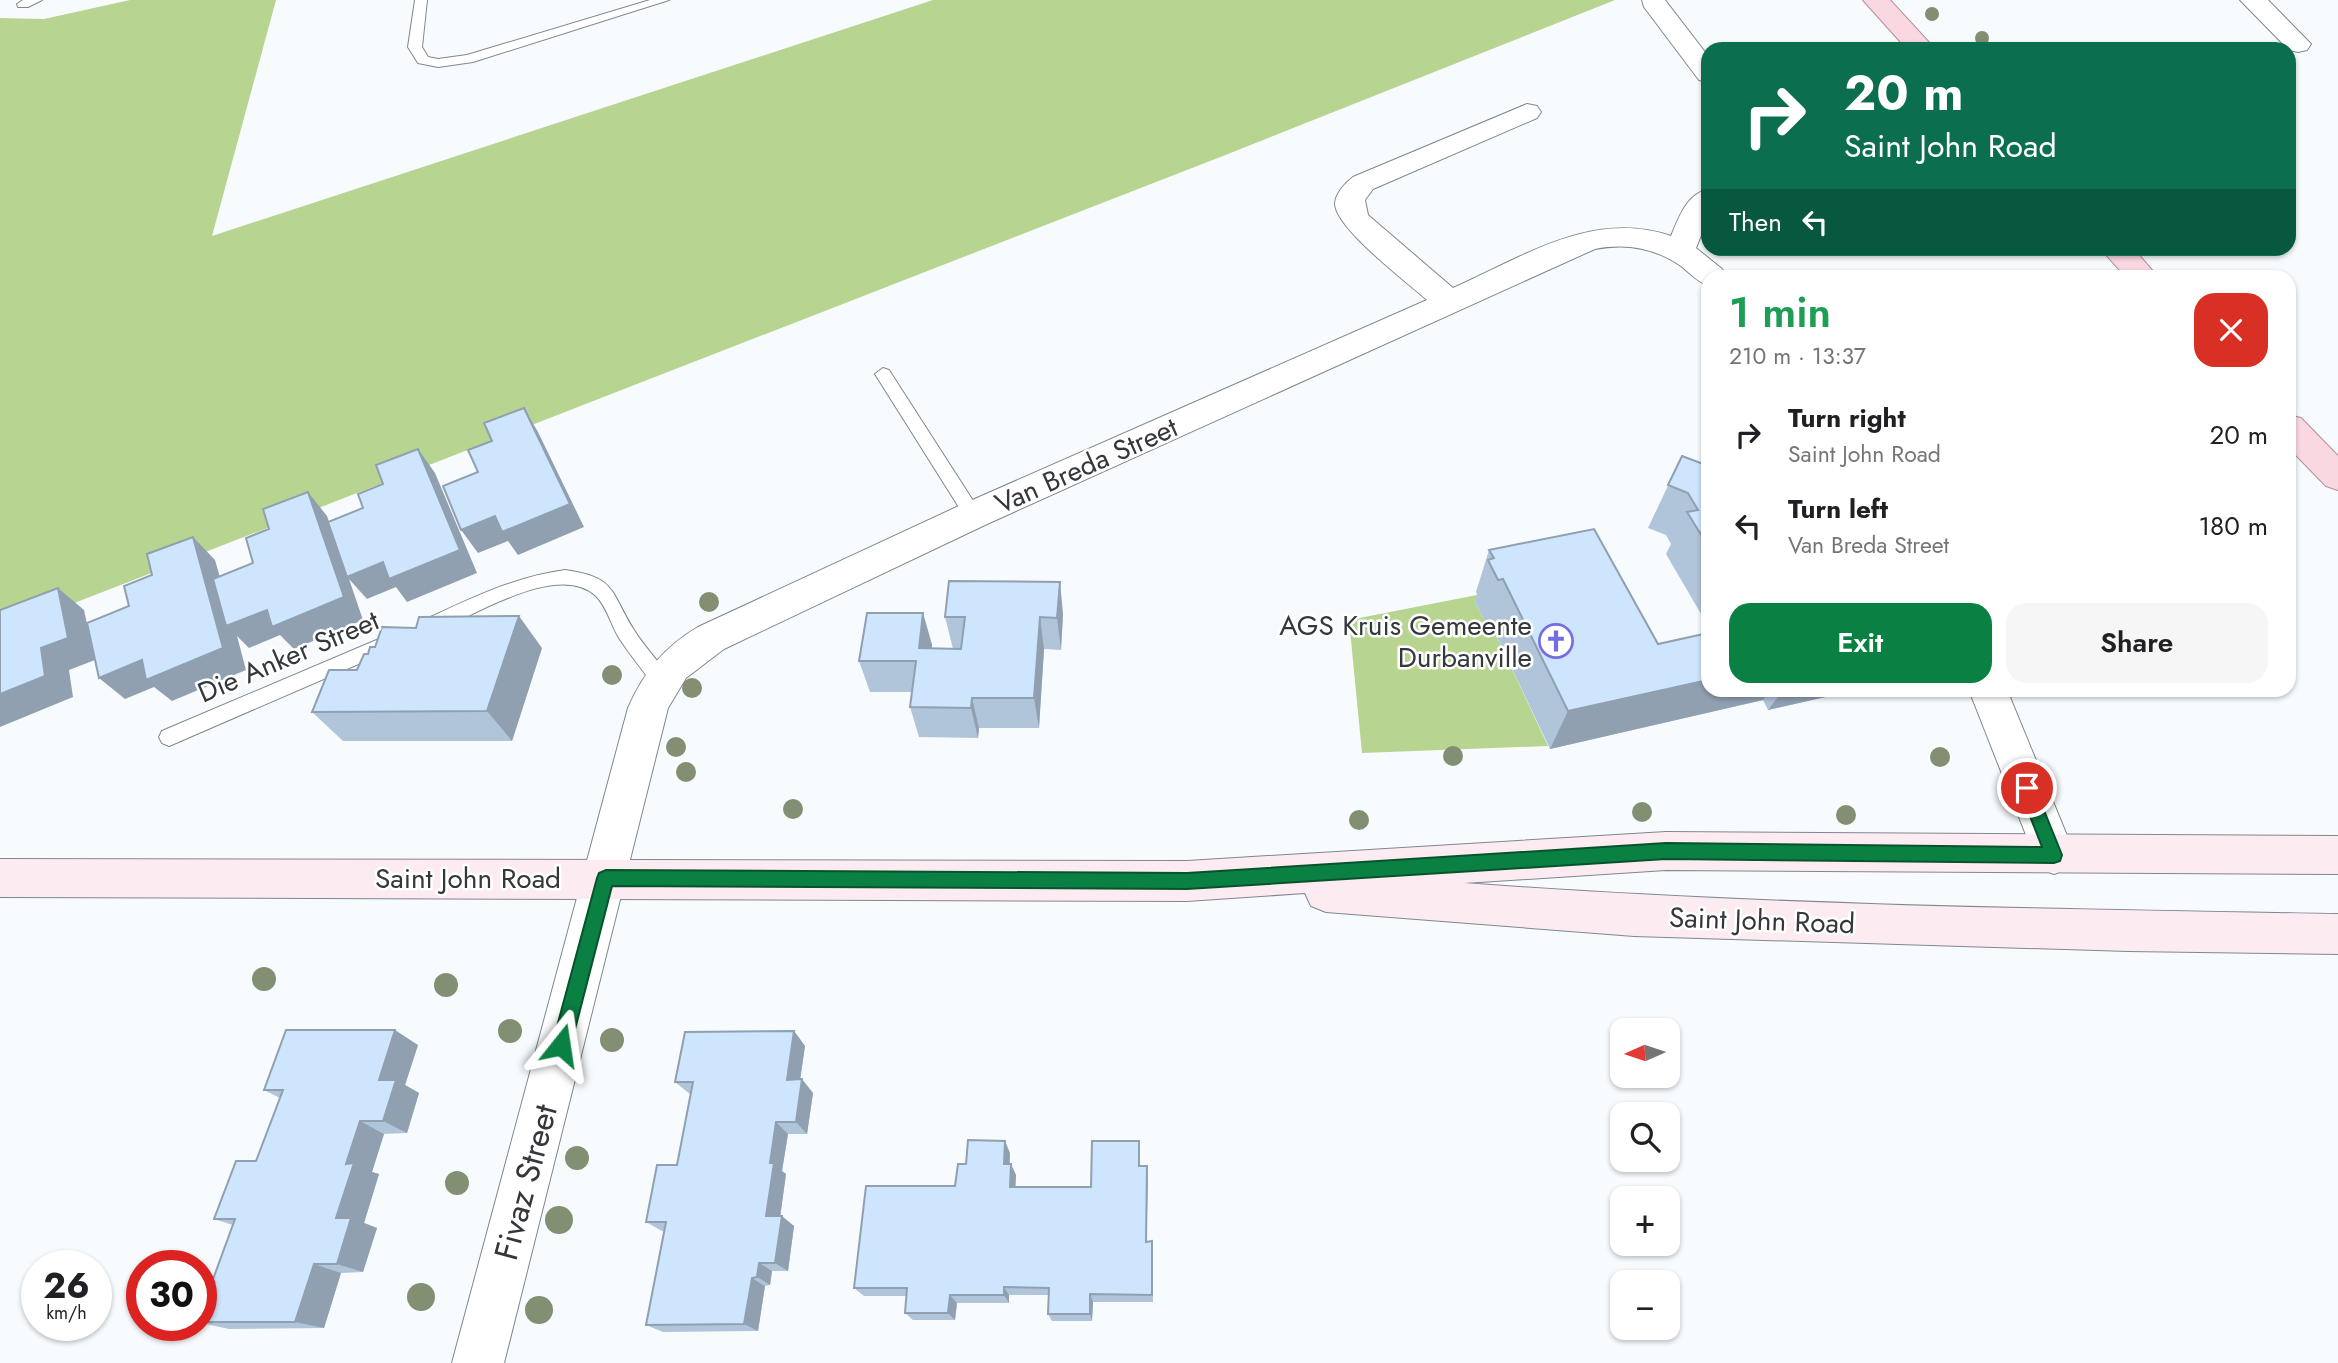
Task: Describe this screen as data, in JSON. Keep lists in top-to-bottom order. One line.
{"streets":{"main road":["Saint John Road"],"street":["Van Breda Street","Fivaz Street"],"lane":["Die Anker Street"]},"crossings":[["Van Breda Street","Die Anker Street"],["Van Breda Street","Saint John Road"],["Van Breda Street","Fivaz Street"],["Saint John Road","Fivaz Street"]],"places":{"church":["AGS Kruis Gemeente Durbanville"]},"north":"left","page":{"turn":["20 m","Saint John Road"],"then":"Then","heading":["1 min","210 m · 13:37"],"list":[{"name":"Turn right","note":"Saint John Road","value":"20 m"},{"name":"Turn left","note":"Van Breda Street","value":"180 m"}],"buttons":["Exit","Share"],"map_buttons":["+","−"],"speed":"26 km/h","limit":"30"}}
